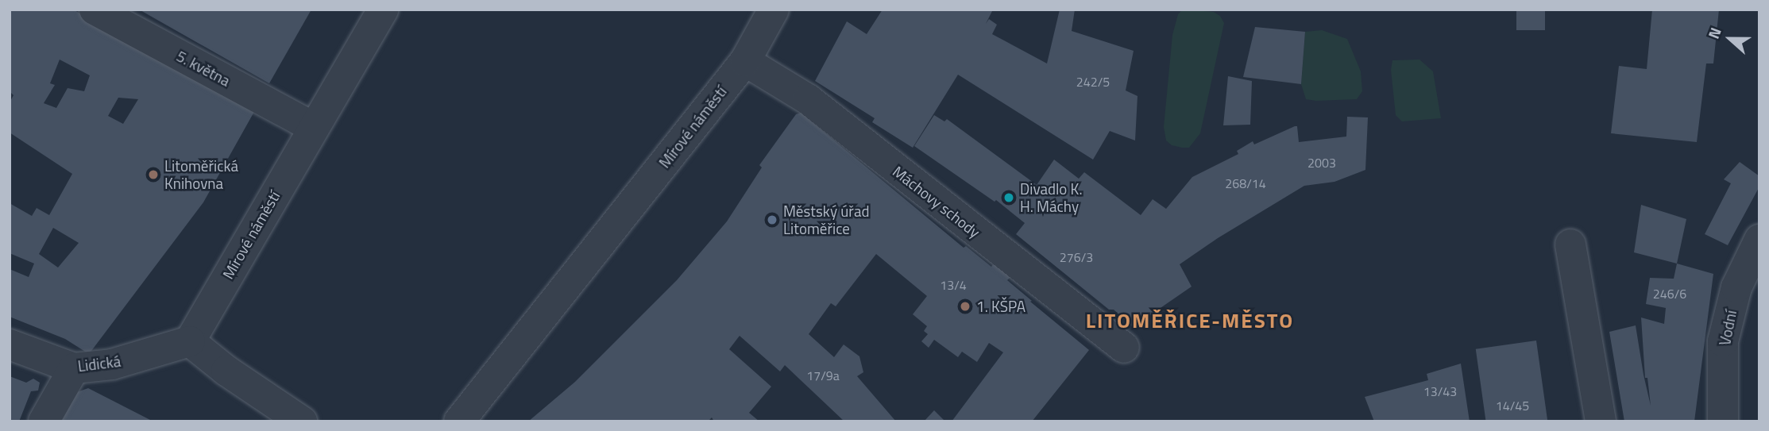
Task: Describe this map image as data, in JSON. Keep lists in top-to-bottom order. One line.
{"streets":{"street":["5. května","Mírové náměstí","Máchovy schody","Vodní","Lidická"]},"crossings":[["5. května","Mírové náměstí"],["Mírové náměstí","Máchovy schody"],["Mírové náměstí","Lidická"]],"districts":["LITOMĚŘICE-MĚSTO"],"places":["Litoměřická Knihovna","Divadlo K. H. Máchy","Městský úřad Litoměřice","1. KŠPA"],"house_numbers":["242/5","2003","268/14","276/3","13/4","246/6","17/9a","13/43","14/45"],"north":"left"}
